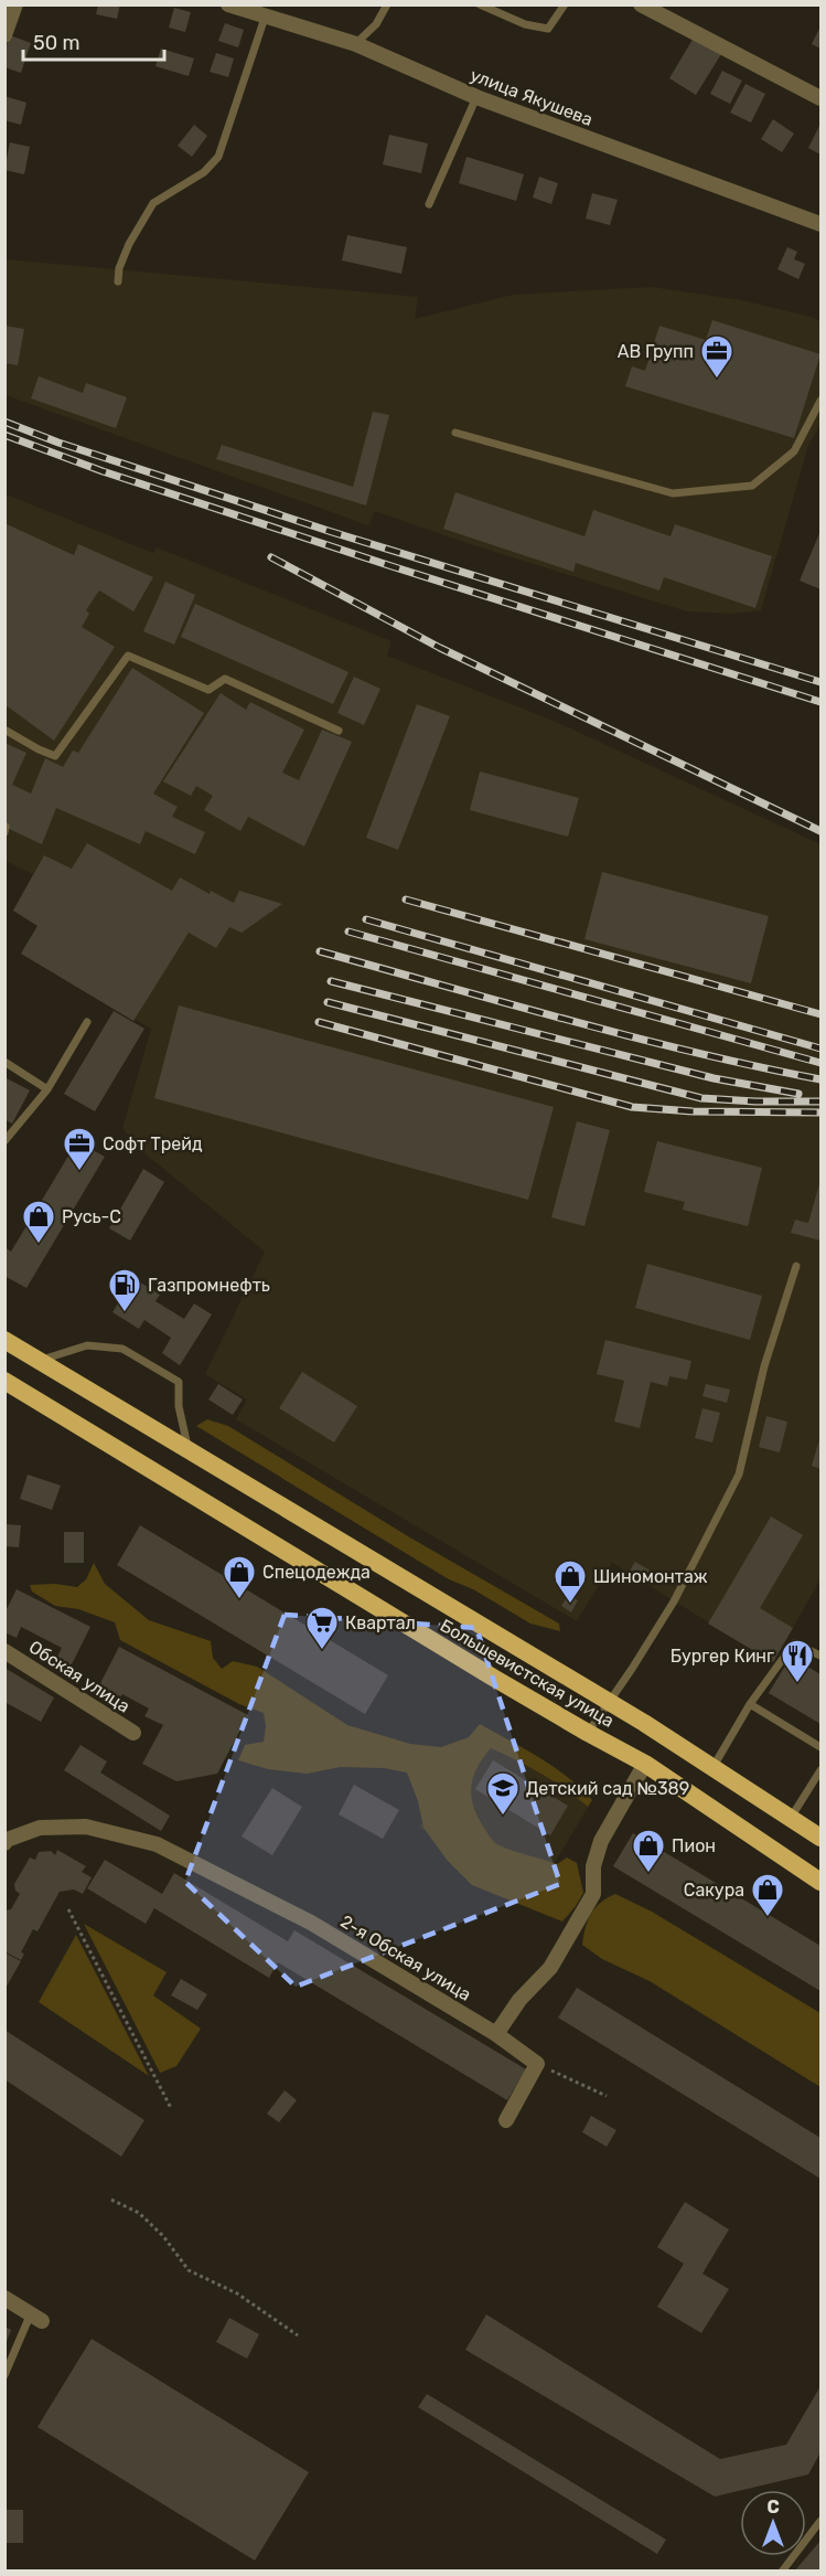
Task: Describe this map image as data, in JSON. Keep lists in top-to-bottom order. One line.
{"streets":{"highway":["Большевистская улица"],"street":["улица Якушева","Обская улица","2-я Обская улица"]},"places":{"office":["АВ Групп","Софт Трейд"],"shop":["Русь-С","Спецодежда","Шиномонтаж","Пион","Сакура"],"fuel station":["Газпромнефть"],"supermarket":["Квартал"],"restaurant":["Бургер Кинг"],"school or university":["Детский сад №389"]},"scale_bar":"50 m","north":"top"}
